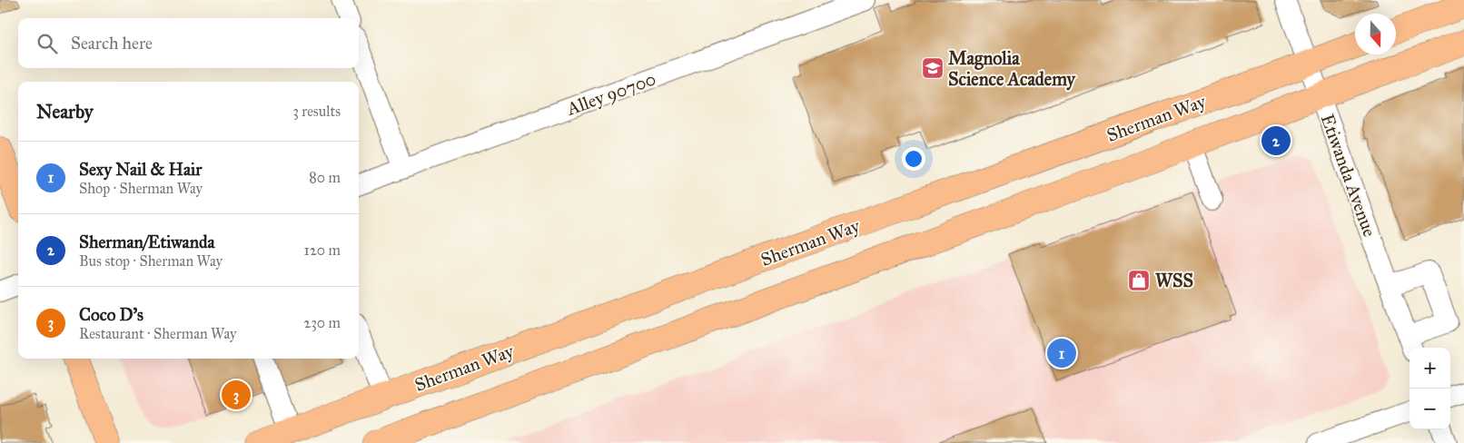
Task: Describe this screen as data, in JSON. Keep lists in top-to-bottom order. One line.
{"streets":{"main road":["Sherman Way"],"street":["Alley 90700","Etiwanda Avenue"]},"crossings":[["Sherman Way","Etiwanda Avenue"]],"places":{"school or university":["Magnolia Science Academy"],"shop":["WSS"]},"north":"bottom","page":{"search":"Search here","heading":["Nearby","3 results"],"pins":["2","1","3"],"list":[{"mark":"1","name":"Sexy Nail & Hair","note":"Shop · Sherman Way","value":"80 m"},{"mark":"2","name":"Sherman/Etiwanda","note":"Bus stop · Sherman Way","value":"120 m"},{"mark":"3","name":"Coco D's","note":"Restaurant · Sherman Way","value":"230 m"}],"map_buttons":["+","−"]}}
